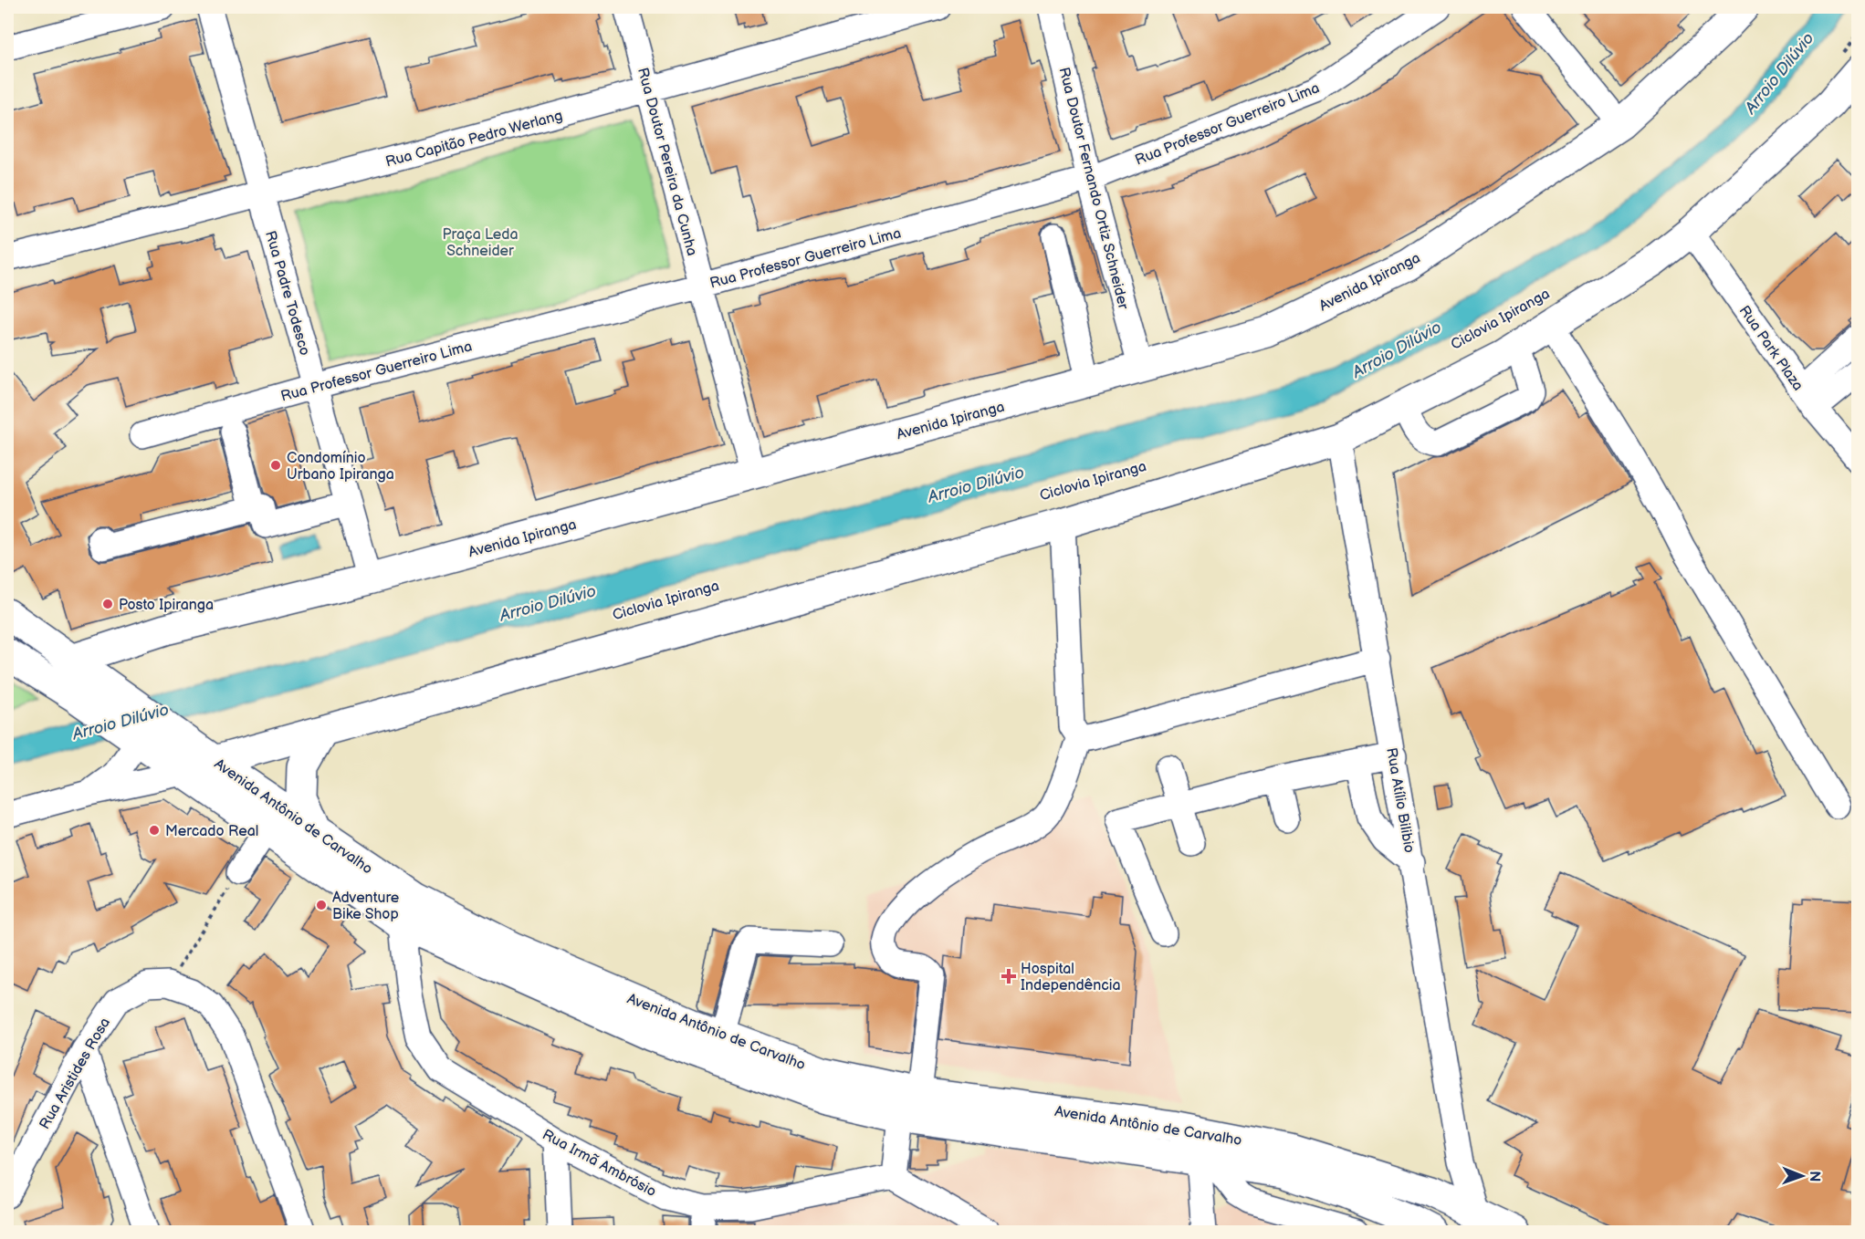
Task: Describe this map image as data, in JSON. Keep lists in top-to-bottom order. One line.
{"streets":{"main road":["Avenida Ipiranga","Avenida Antônio de Carvalho"],"street":["Rua Professor Guerreiro Lima","Rua Capitão Pedro Werlang","Rua Doutor Pereira da Cunha","Rua Doutor Fernando Ortiz Schneider","Rua Padre Todesco","Rua Park Plaza","Rua Atílio Bilibio","Rua Aristides Rosa","Rua Irmã Ambrósio"]},"crossings":[["Rua Professor Guerreiro Lima","Rua Doutor Pereira da Cunha"],["Rua Professor Guerreiro Lima","Rua Doutor Fernando Ortiz Schneider"],["Rua Professor Guerreiro Lima","Rua Padre Todesco"],["Rua Capitão Pedro Werlang","Rua Doutor Pereira da Cunha"],["Rua Capitão Pedro Werlang","Rua Padre Todesco"],["Rua Doutor Pereira da Cunha","Avenida Ipiranga"],["Rua Doutor Fernando Ortiz Schneider","Avenida Ipiranga"],["Avenida Ipiranga","Rua Padre Todesco"],["Avenida Ipiranga","Avenida Antônio de Carvalho"],["Rua Atílio Bilibio","Avenida Antônio de Carvalho"],["Avenida Antônio de Carvalho","Rua Irmã Ambrósio"]],"water":["Arroio Dilúvio"],"parks":["Praça Leda Schneider"],"places":{"other":["Condomínio Urbano Ipiranga","Posto Ipiranga","Mercado Real","Adventure Bike Shop"],"health":["Hospital Independência"]},"north":"right"}
